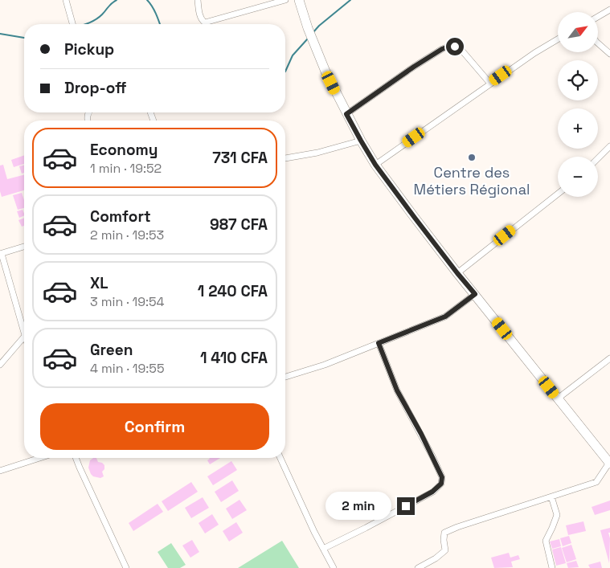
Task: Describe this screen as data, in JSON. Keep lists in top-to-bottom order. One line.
{"places":["Centre des Métiers Régional"],"north":"top right","page":{"map_buttons":["+","−"],"banner":["Pickup","Drop-off"],"list":[{"name":"Economy","note":"1 min · 19:52","value":"731 CFA"},{"name":"Comfort","note":"2 min · 19:53","value":"987 CFA"},{"name":"XL","note":"3 min · 19:54","value":"1 240 CFA"},{"name":"Green","note":"4 min · 19:55","value":"1 410 CFA"}],"buttons":"Confirm","bubble":"2 min"}}
